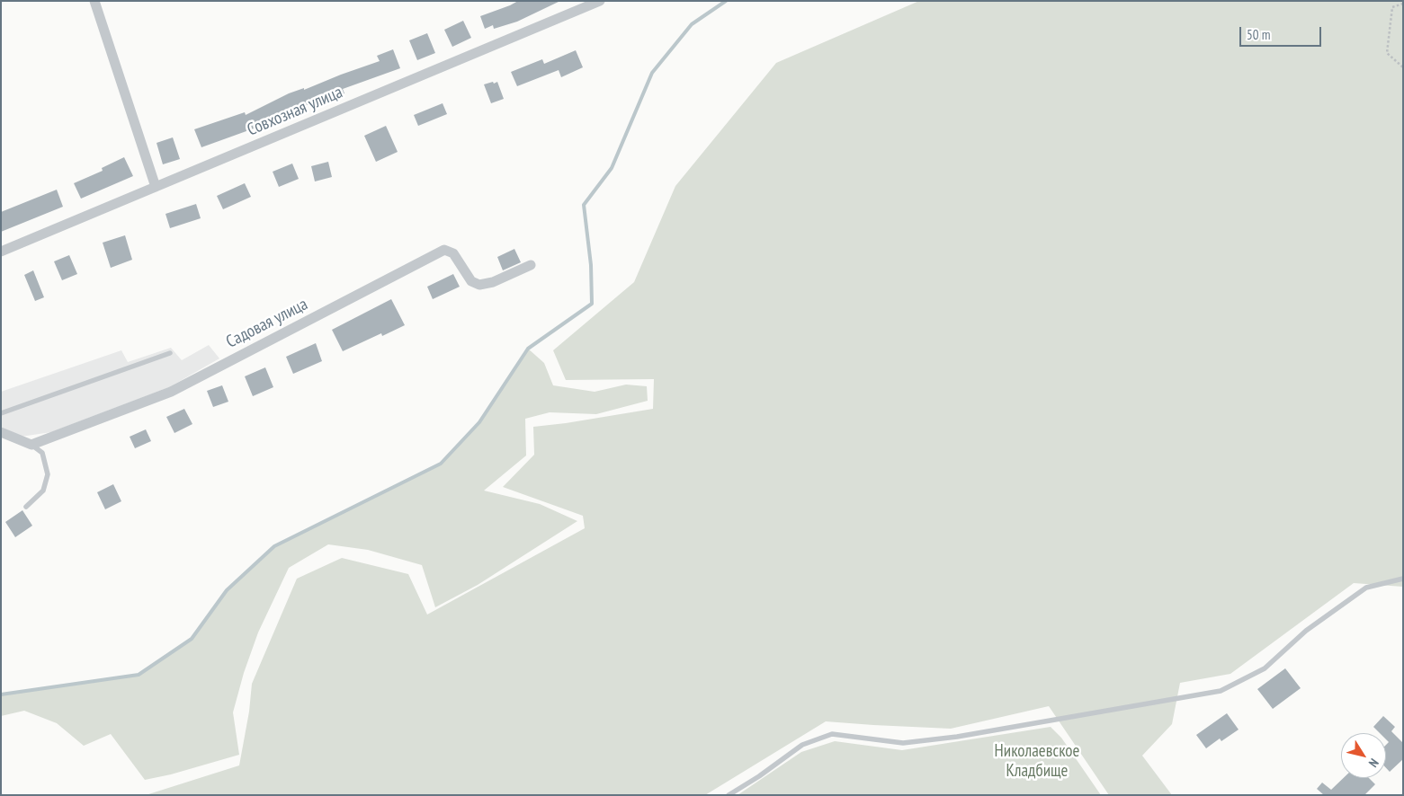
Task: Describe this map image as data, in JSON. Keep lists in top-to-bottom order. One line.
{"streets":{"street":["Совхозная улица","Садовая улица"]},"parks":["Николаевское Кладбище"],"scale_bar":"50 m","north":"bottom right"}
